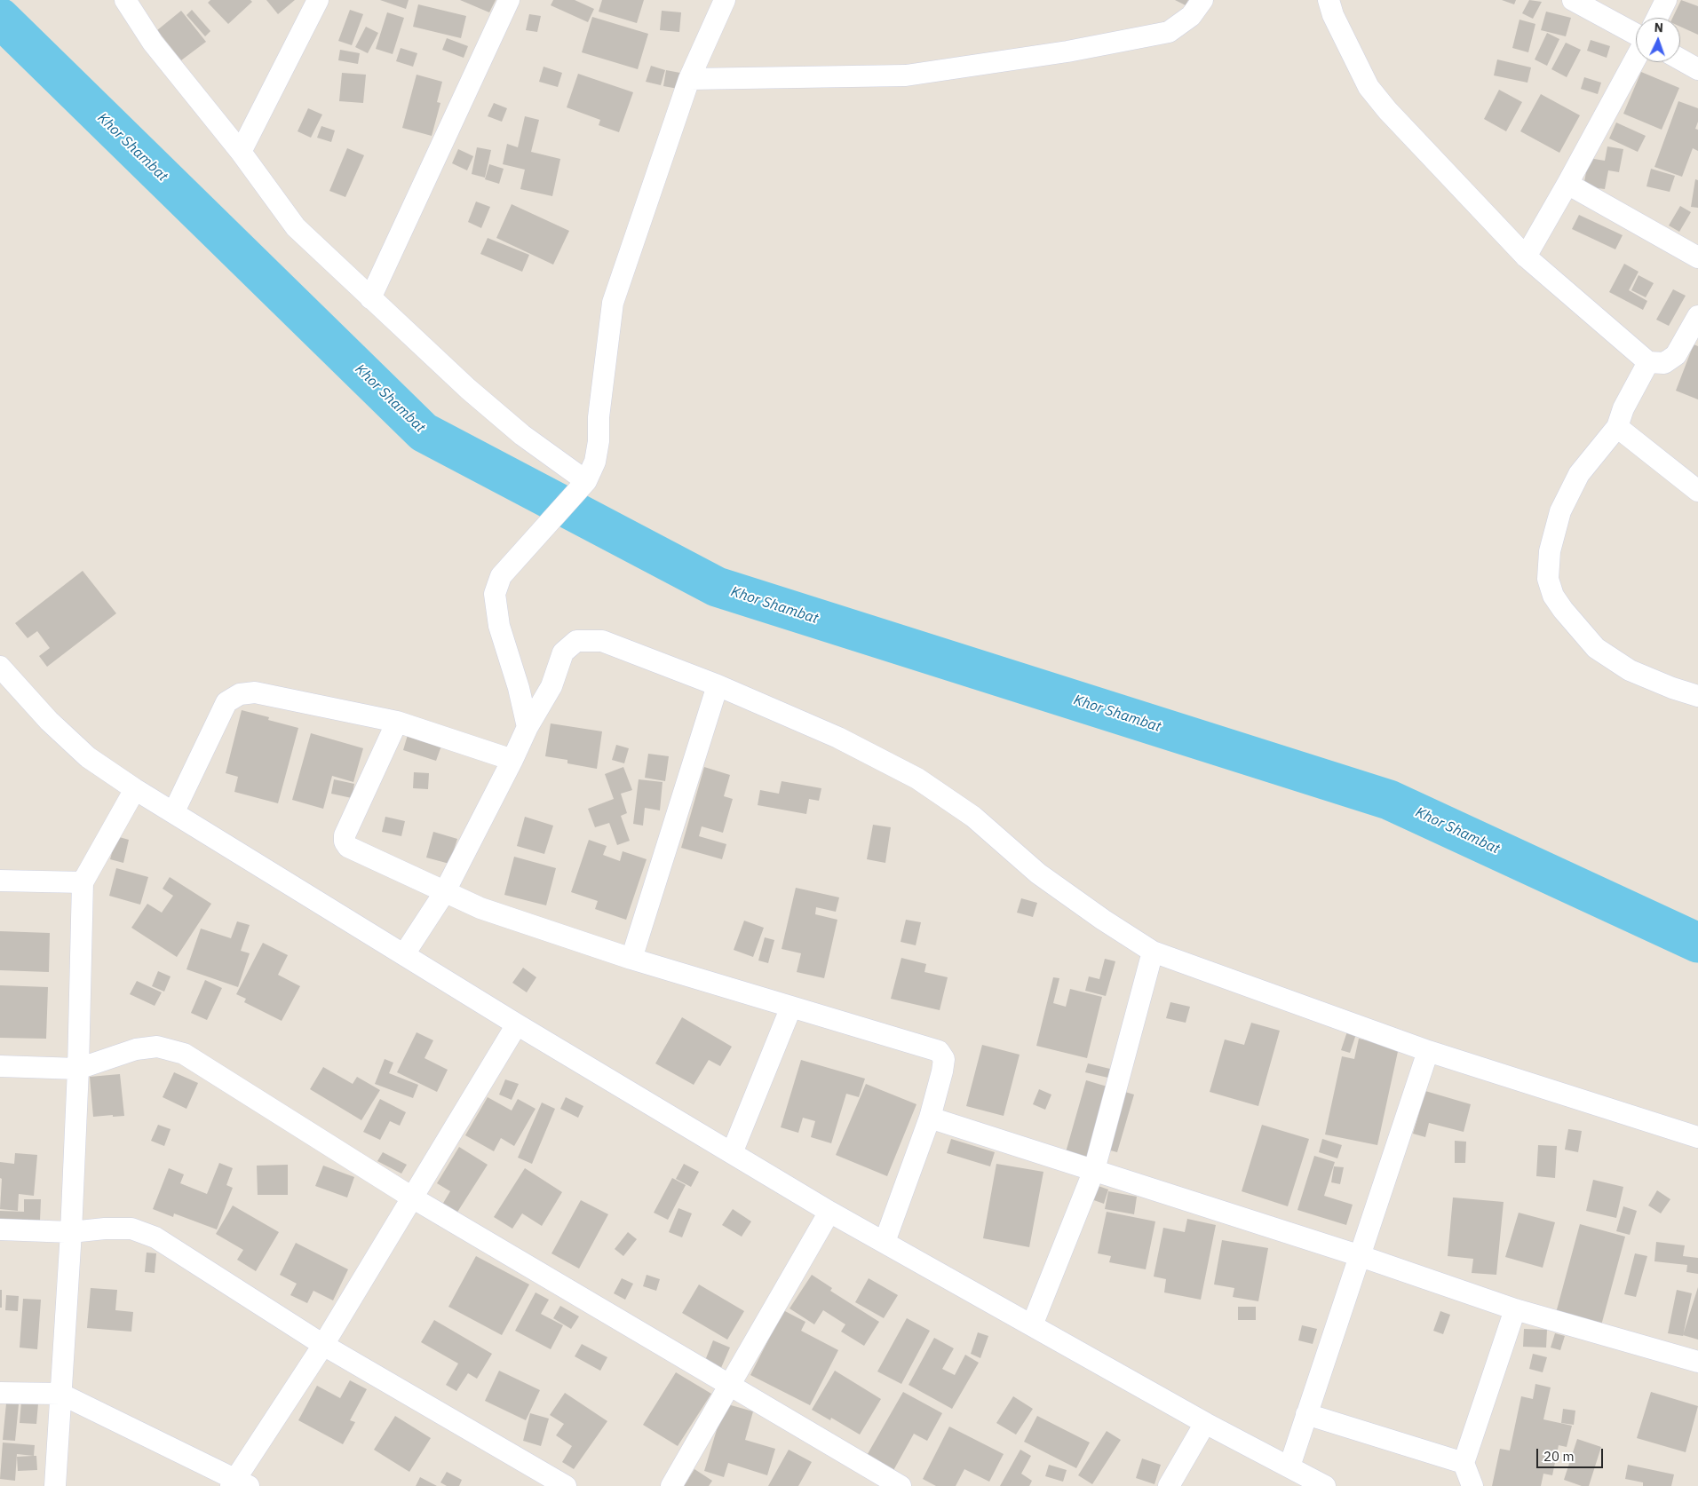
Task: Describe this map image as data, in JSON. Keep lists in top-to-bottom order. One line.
{"water":["Khor Shambat"],"scale_bar":"20 m","north":"top"}
